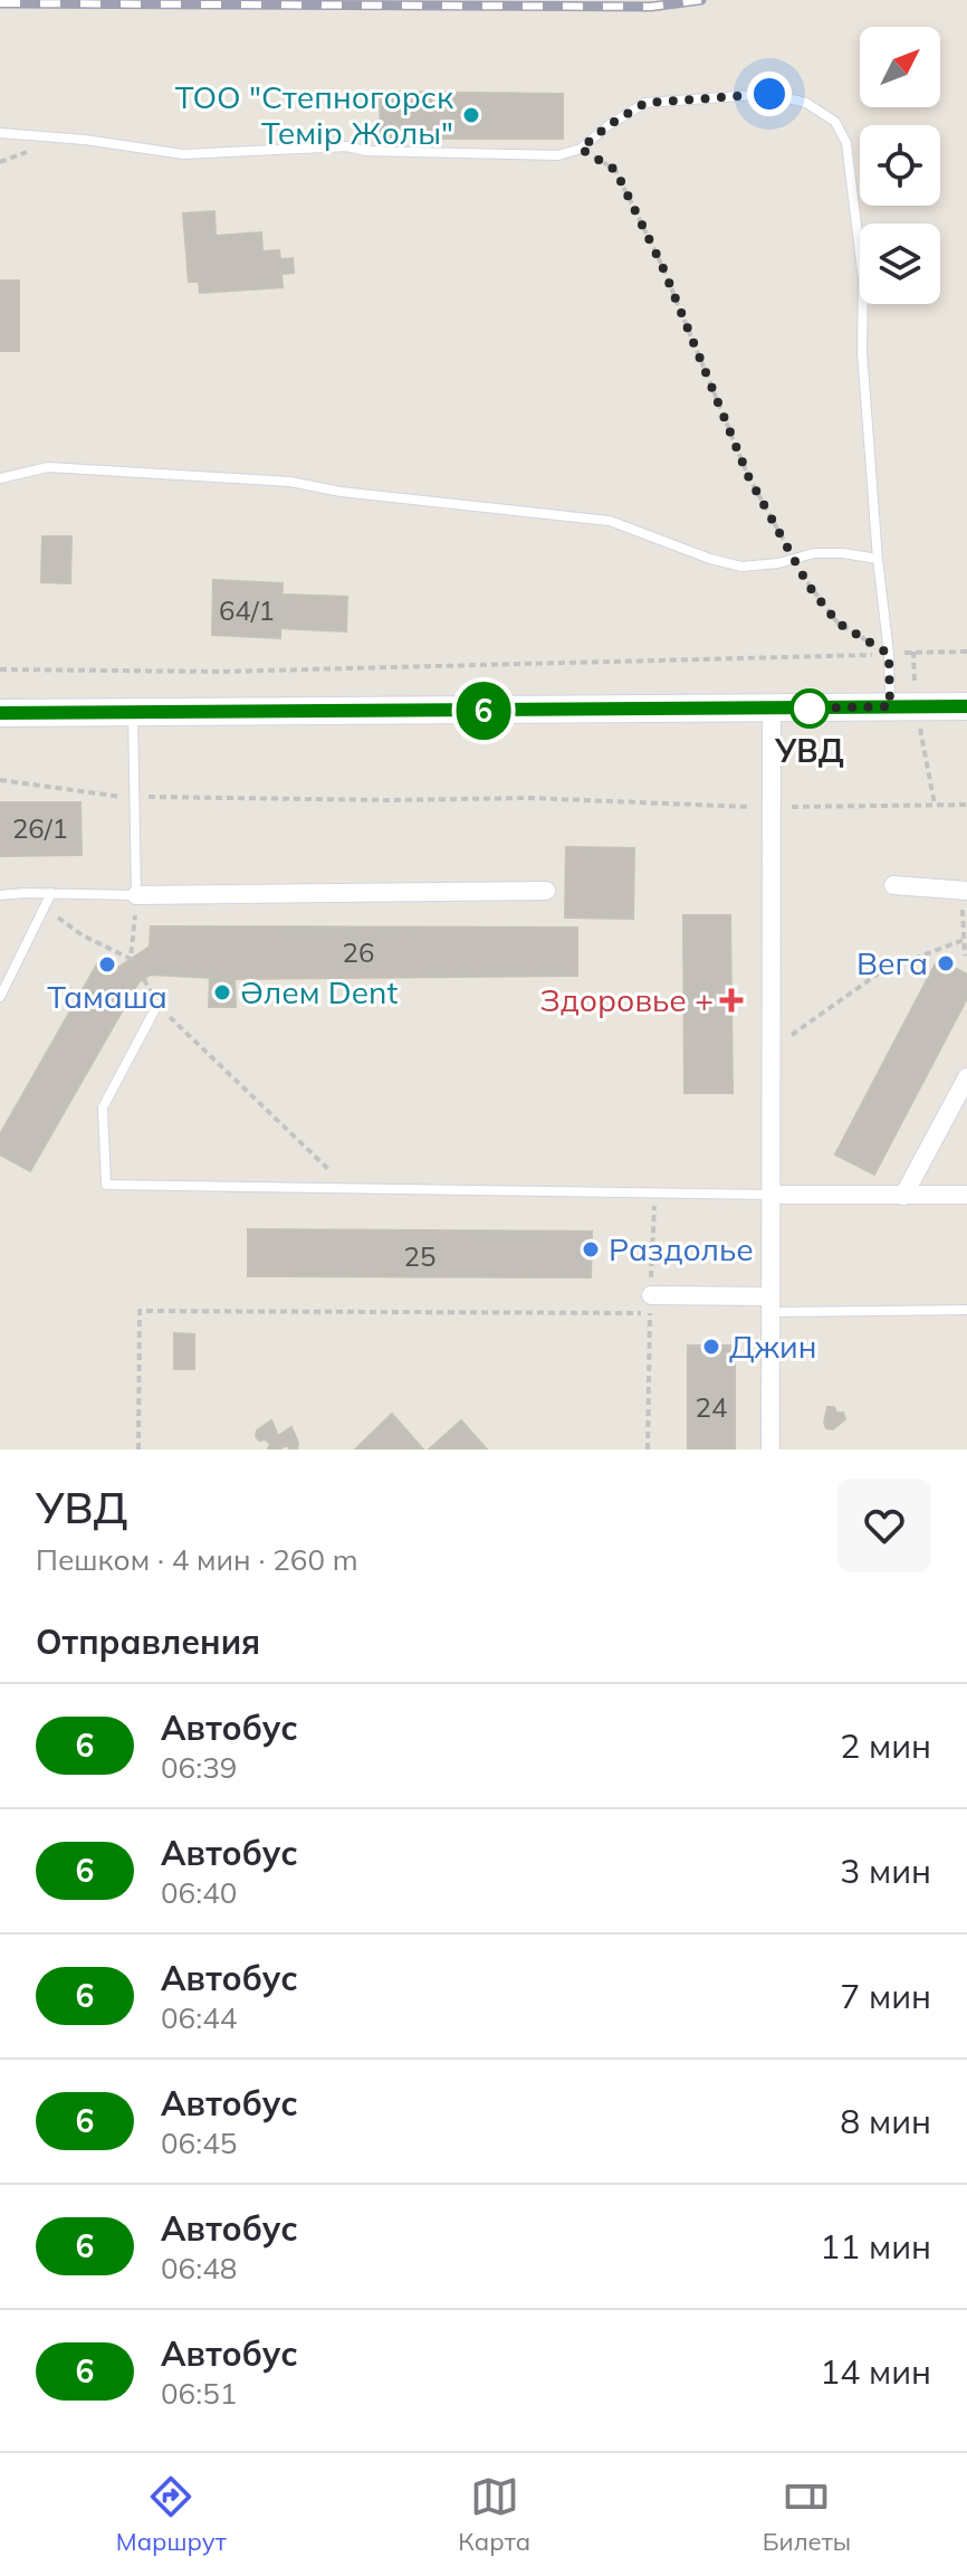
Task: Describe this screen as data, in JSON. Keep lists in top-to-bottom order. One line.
{"places":{"other":["ТОО \"Степногорск Темiр Жолы\"","УВД","Вега","Тамаша","Әлем Dent","Раздолье","Джин"],"health":["Здоровье +"]},"lines":["bus line 6"],"house_numbers":["64/1","26/1","26","25","24"],"north":"top right","page":{"on_map":"6","heading":[["УВД","Пешком · 4 мин · 260 m"],"Отправления"],"list":[{"mark":"6","name":"Автобус","note":"06:39","value":"2 мин"},{"mark":"6","name":"Автобус","note":"06:40","value":"3 мин"},{"mark":"6","name":"Автобус","note":"06:44","value":"7 мин"},{"mark":"6","name":"Автобус","note":"06:45","value":"8 мин"},{"mark":"6","name":"Автобус","note":"06:48","value":"11 мин"},{"mark":"6","name":"Автобус","note":"06:51","value":"14 мин"}],"tabs":["Маршрут","Карта","Билеты"]}}
